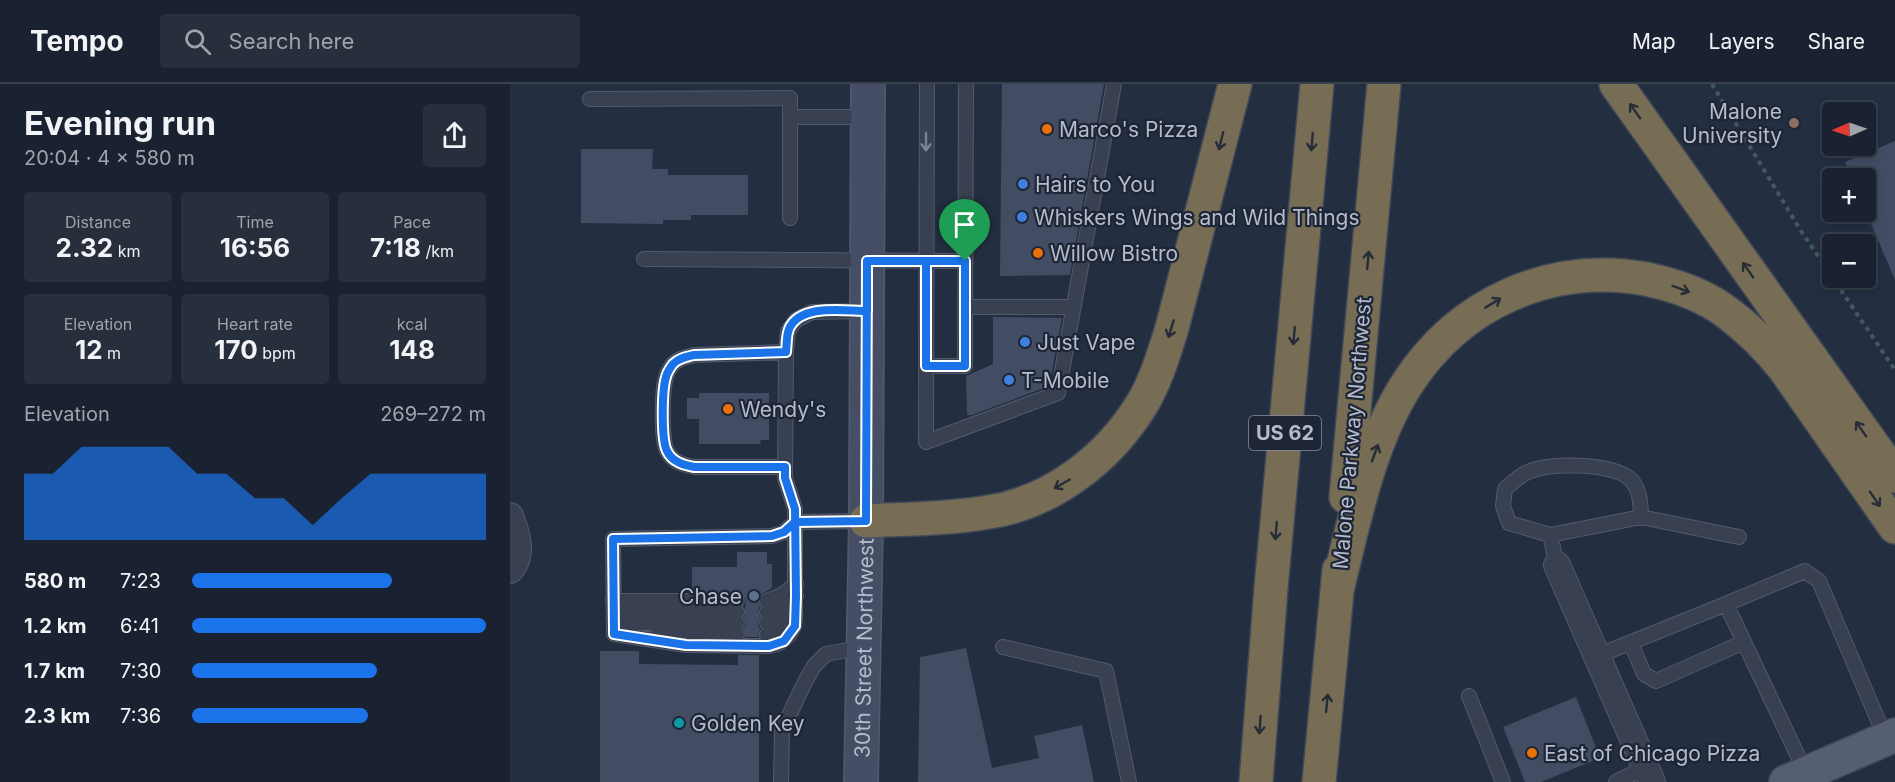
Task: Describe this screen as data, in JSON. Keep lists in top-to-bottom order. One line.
{"streets":{"highway":["US 62","Malone Parkway Northwest"],"main road":["30th Street Northwest"]},"places":["Malone University","Marco's Pizza","Hairs to You","Whiskers Wings and Wild Things","Willow Bistro","Just Vape","T-Mobile","Wendy's","Chase","Golden Key","East of Chicago Pizza"],"north":"left","page":{"header":"Tempo","search":"Search here","nav":["Map","Layers","Share"],"heading":["Evening run","20:04 · 4 × 580 m"],"map_buttons":["+","−"],"stats":[["Distance","2.32 km"],["Time","16:56"],["Pace","7:18 /km"],["Elevation","12 m"],["Heart rate","170 bpm"],["kcal","148"]],"chart":["Elevation","269–272 m"],"list":[{"name":"580 m","note":"7:23"},{"name":"1.2 km","note":"6:41"},{"name":"1.7 km","note":"7:30"},{"name":"2.3 km","note":"7:36"}]}}
